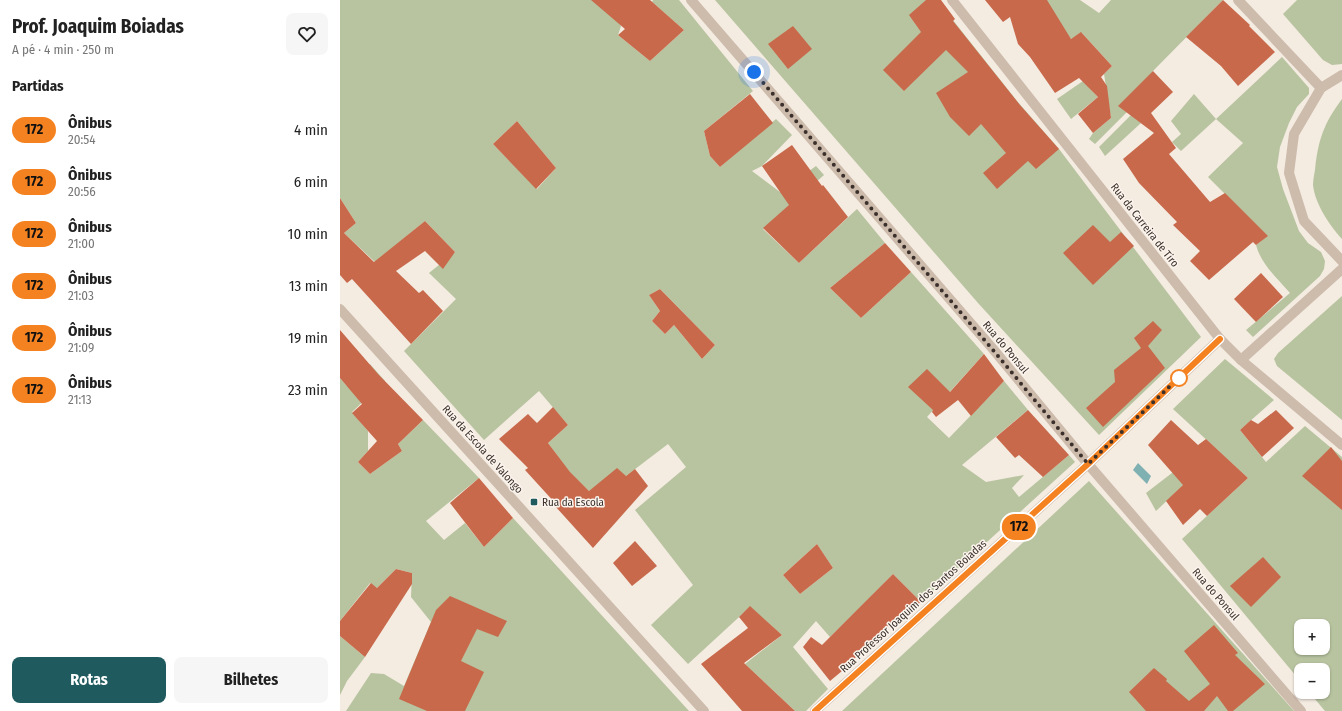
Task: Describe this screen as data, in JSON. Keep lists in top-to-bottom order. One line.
{"streets":{"street":["Rua da Carreira de Tiro","Rua do Ponsul","Rua da Escola de Valongo","Rua Professor Joaquim dos Santos Boiadas"]},"crossings":[["Rua da Carreira de Tiro","Rua Professor Joaquim dos Santos Boiadas"],["Rua do Ponsul","Rua Professor Joaquim dos Santos Boiadas"]],"places":{"transit":["Rua da Escola"]},"lines":["bus line 172"],"page":{"heading":[["Prof. Joaquim Boiadas","A pé · 4 min · 250 m"],"Partidas"],"on_map":"172","list":[{"mark":"172","name":"Ônibus","note":"20:54","value":"4 min"},{"mark":"172","name":"Ônibus","note":"20:56","value":"6 min"},{"mark":"172","name":"Ônibus","note":"21:00","value":"10 min"},{"mark":"172","name":"Ônibus","note":"21:03","value":"13 min"},{"mark":"172","name":"Ônibus","note":"21:09","value":"19 min"},{"mark":"172","name":"Ônibus","note":"21:13","value":"23 min"}],"map_buttons":["+","−"],"buttons":["Rotas","Bilhetes"]}}
